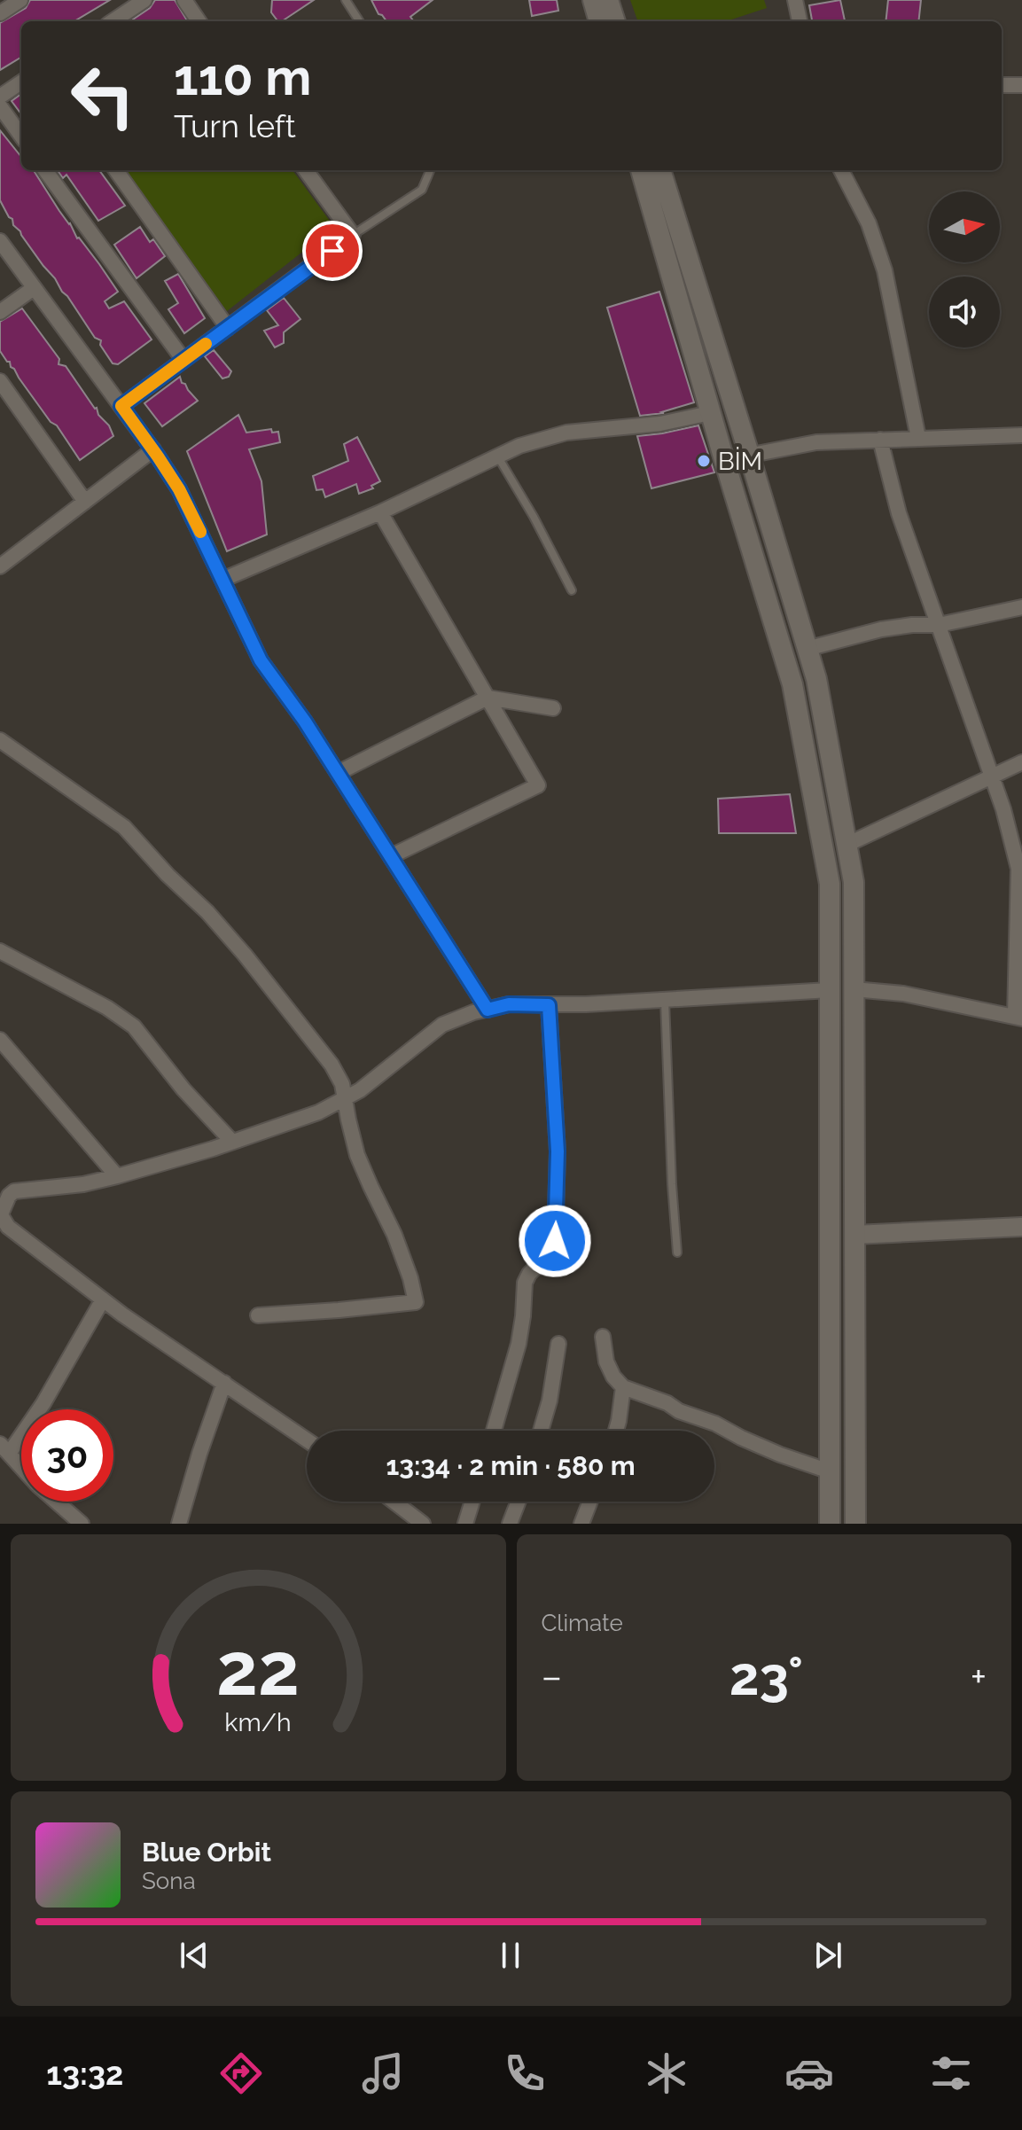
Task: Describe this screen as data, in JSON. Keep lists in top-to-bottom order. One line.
{"places":["BİM"],"north":"right","page":{"turn":["110 m","Turn left"],"limit":"30","trip":"13:34 · 2 min · 580 m","tile":"Climate","heat":["−","23°","+"],"song":["Blue Orbit","Sona"],"tabs":"13:32","gauge":["22","km/h"]}}
